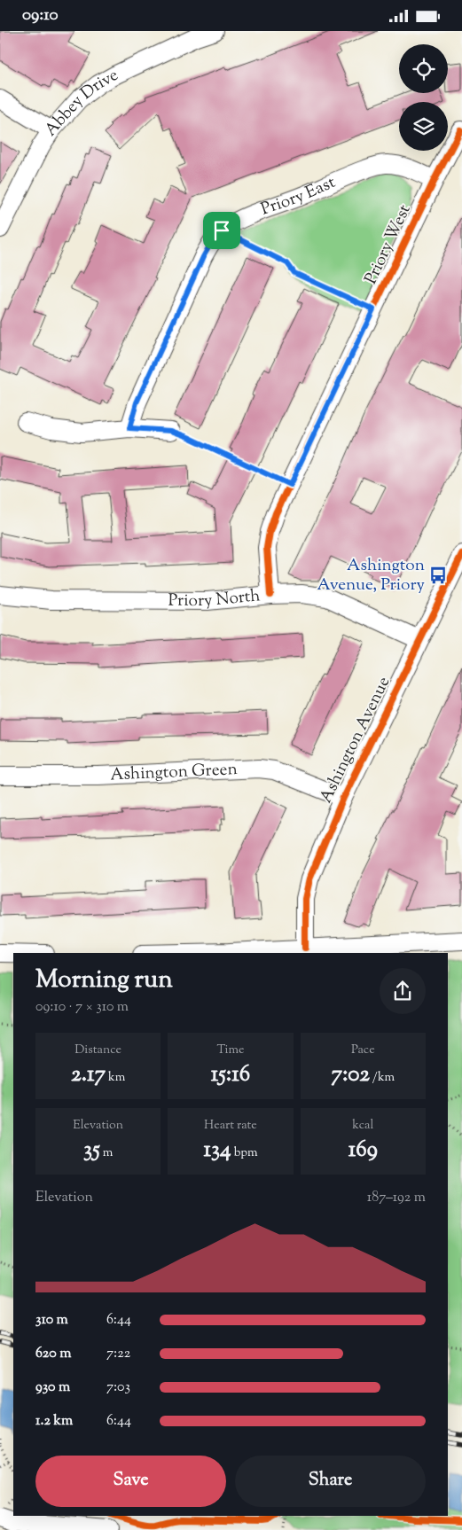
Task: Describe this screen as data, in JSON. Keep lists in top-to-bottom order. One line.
{"streets":{"street":["Abbey Drive","Priory East","Priory West","Priory North","Ashington Avenue","Ashington Green"]},"crossings":[["Priory East","Priory West"],["Priory West","Priory North"],["Priory North","Ashington Avenue"],["Ashington Avenue","Ashington Green"]],"places":{"bus stop":["Ashington Avenue, Priory"]},"page":{"status":"09:10","heading":["Morning run","09:10 · 7 × 310 m"],"stats":[["Distance","2.17 km"],["Time","15:16"],["Pace","7:02 /km"],["Elevation","35 m"],["Heart rate","134 bpm"],["kcal","169"]],"chart":["Elevation","187–192 m"],"list":[{"name":"310 m","note":"6:44"},{"name":"620 m","note":"7:22"},{"name":"930 m","note":"7:03"},{"name":"1.2 km","note":"6:44"}],"buttons":["Save","Share"]}}
